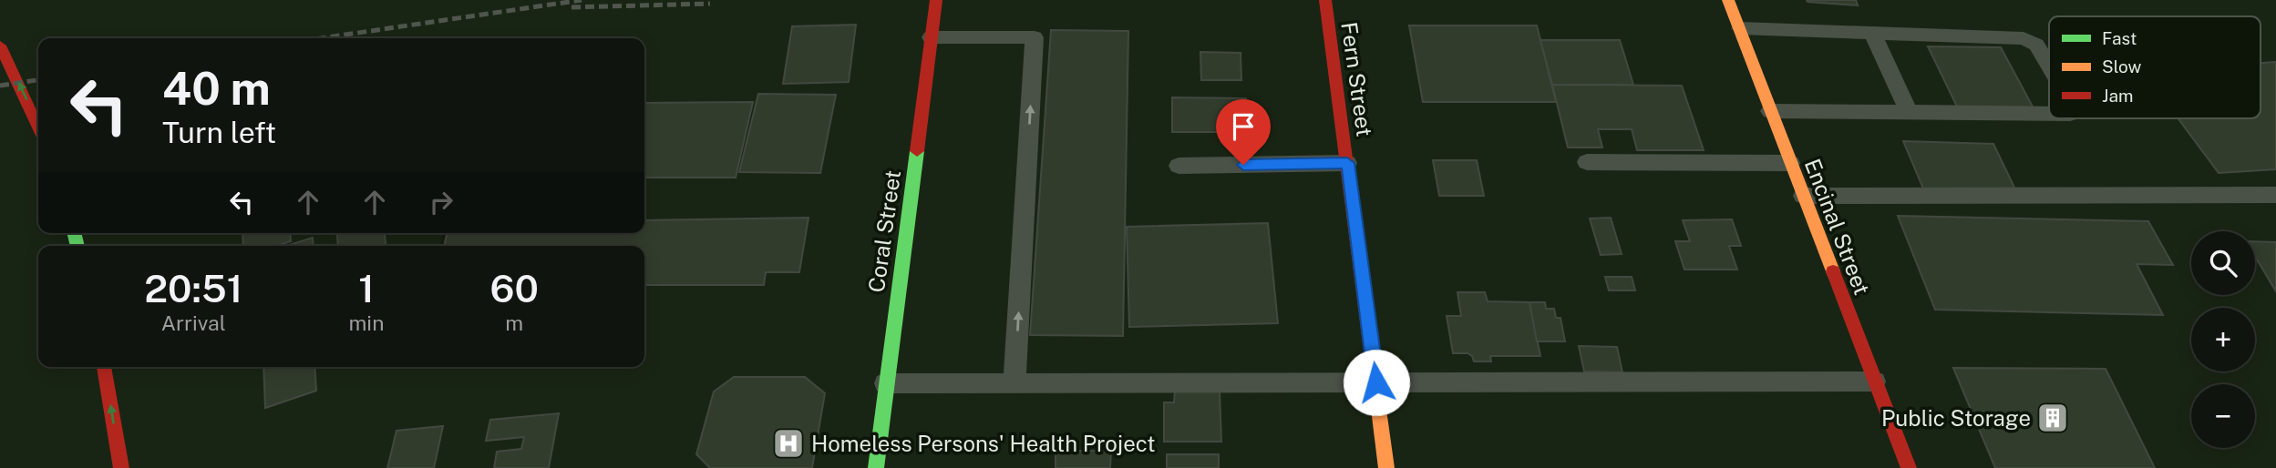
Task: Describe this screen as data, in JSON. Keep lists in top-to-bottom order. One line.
{"streets":{"main road":["Fern Street","Encinal Street","Coral Street"]},"places":{"building":["Public Storage"],"hospital":["Homeless Persons' Health Project"]},"legend":["Fast","Slow","Jam"],"page":{"turn":["40 m","Turn left"],"map_buttons":["+","−"],"eta":["20:51","Arrival","1","min","60","m"]}}
